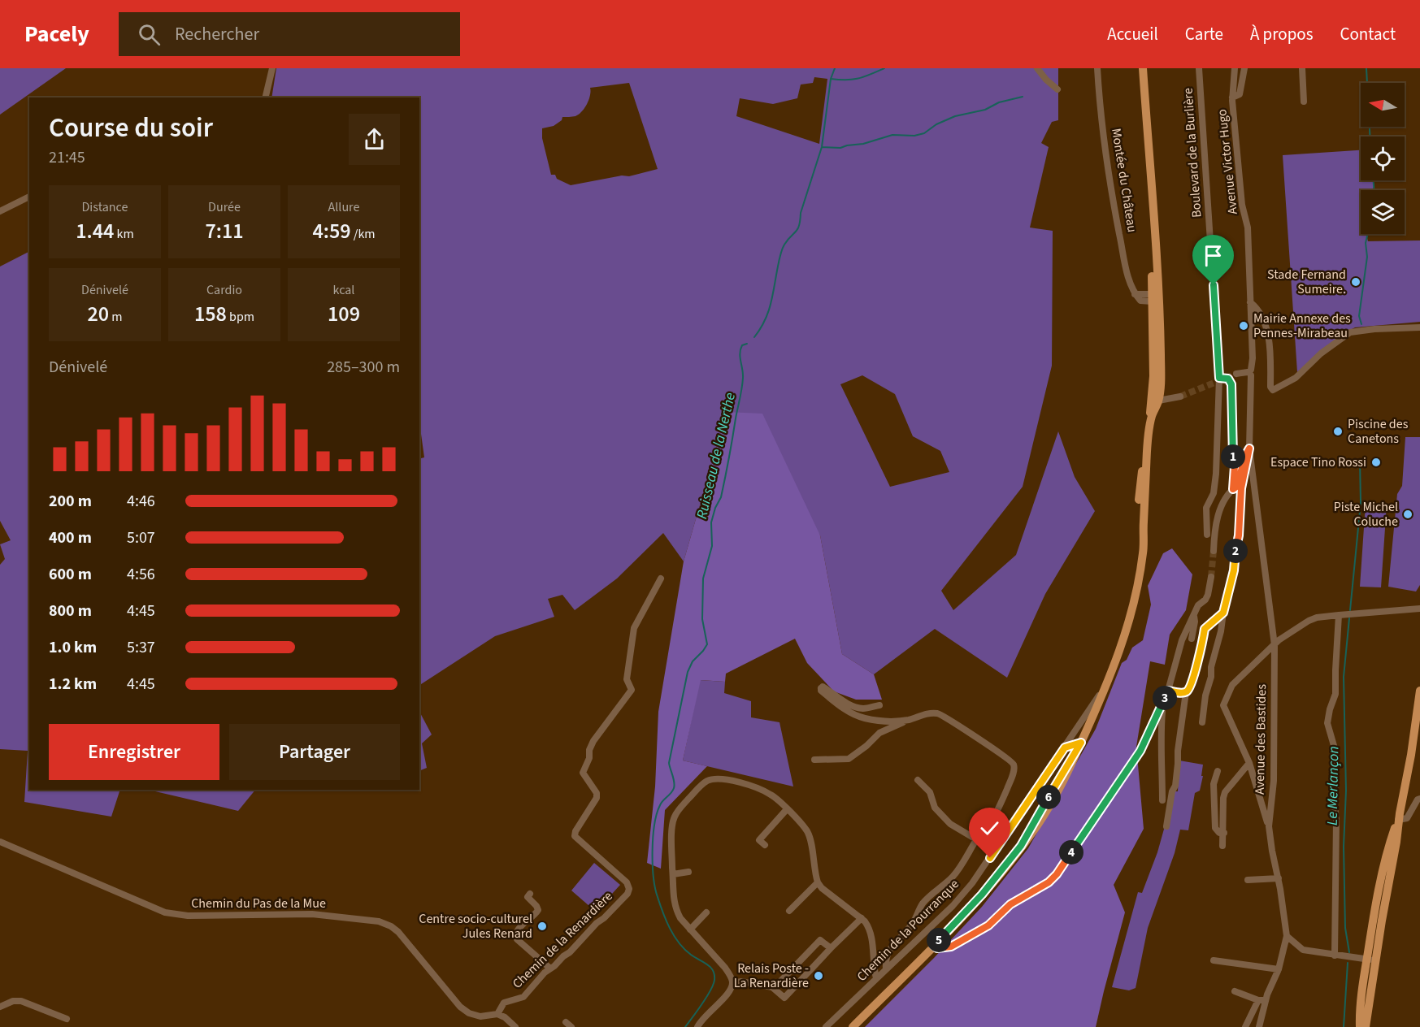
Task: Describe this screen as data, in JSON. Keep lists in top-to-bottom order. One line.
{"streets":{"street":["Boulevard de la Burlière","Avenue Victor Hugo","Montée du Château","Avenue des Bastides","Chemin du Pas de la Mue","Chemin de la Pourranque","Chemin de la Renardière"]},"crossings":[["Avenue Victor Hugo","Avenue des Bastides"],["Chemin du Pas de la Mue","Chemin de la Renardière"]],"water":["Ruisseau de la Nerthe","Le Merlançon"],"places":["Stade Fernand Sumeire.","Mairie Annexe des Pennes-Mirabeau","Piscine des Canetons","Espace Tino Rossi","Piste Michel Coluche","Centre socio-culturel Jules Renard","Relais Poste - La Renardière"],"north":"left","page":{"header":"Pacely","search":"Rechercher","nav":["Accueil","Carte","À propos","Contact"],"heading":["Course du soir","21:45"],"stats":[["Distance","1.44 km"],["Durée","7:11"],["Allure","4:59 /km"],["Dénivelé","20 m"],["Cardio","158 bpm"],["kcal","109"]],"chart":["Dénivelé","285–300 m"],"pins":["1","2","3","6","4","5"],"list":[{"name":"200 m","note":"4:46"},{"name":"400 m","note":"5:07"},{"name":"600 m","note":"4:56"},{"name":"800 m","note":"4:45"},{"name":"1.0 km","note":"5:37"},{"name":"1.2 km","note":"4:45"}],"buttons":["Enregistrer","Partager"]}}
